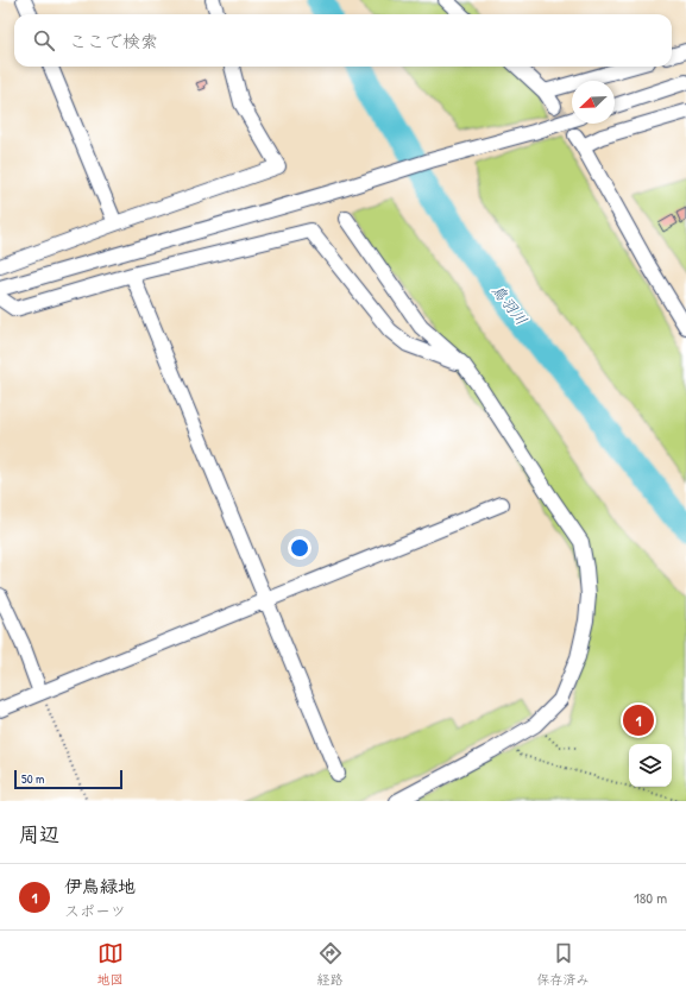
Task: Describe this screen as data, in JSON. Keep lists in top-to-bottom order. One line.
{"water":["鳥羽川"],"scale_bar":"50 m","north":"bottom left","page":{"search":"ここで検索","pins":"1","scale":"50 m","heading":"周辺","list":[{"mark":"1","name":"伊鳥緑地","note":"スポーツ","value":"180 m"}],"nav":["地図","経路","保存済み"]}}
